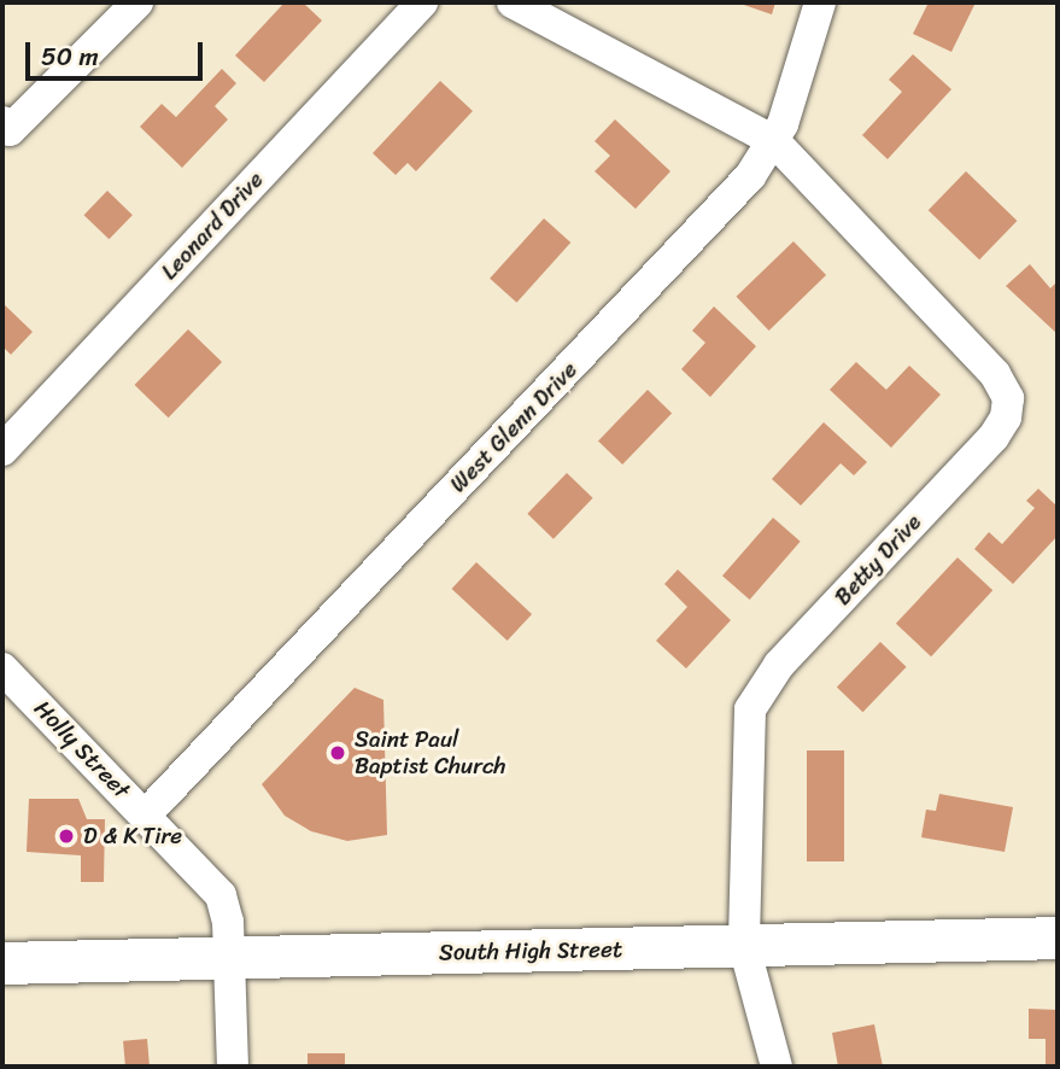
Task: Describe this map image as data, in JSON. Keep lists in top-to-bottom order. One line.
{"streets":{"main road":["South High Street"],"street":["Leonard Drive","West Glenn Drive","Betty Drive","Holly Street"]},"crossings":[["West Glenn Drive","Betty Drive"],["West Glenn Drive","Holly Street"],["Betty Drive","South High Street"],["Holly Street","South High Street"]],"places":["Saint Paul Baptist Church","D & K Tire"],"scale_bar":"50 m"}
